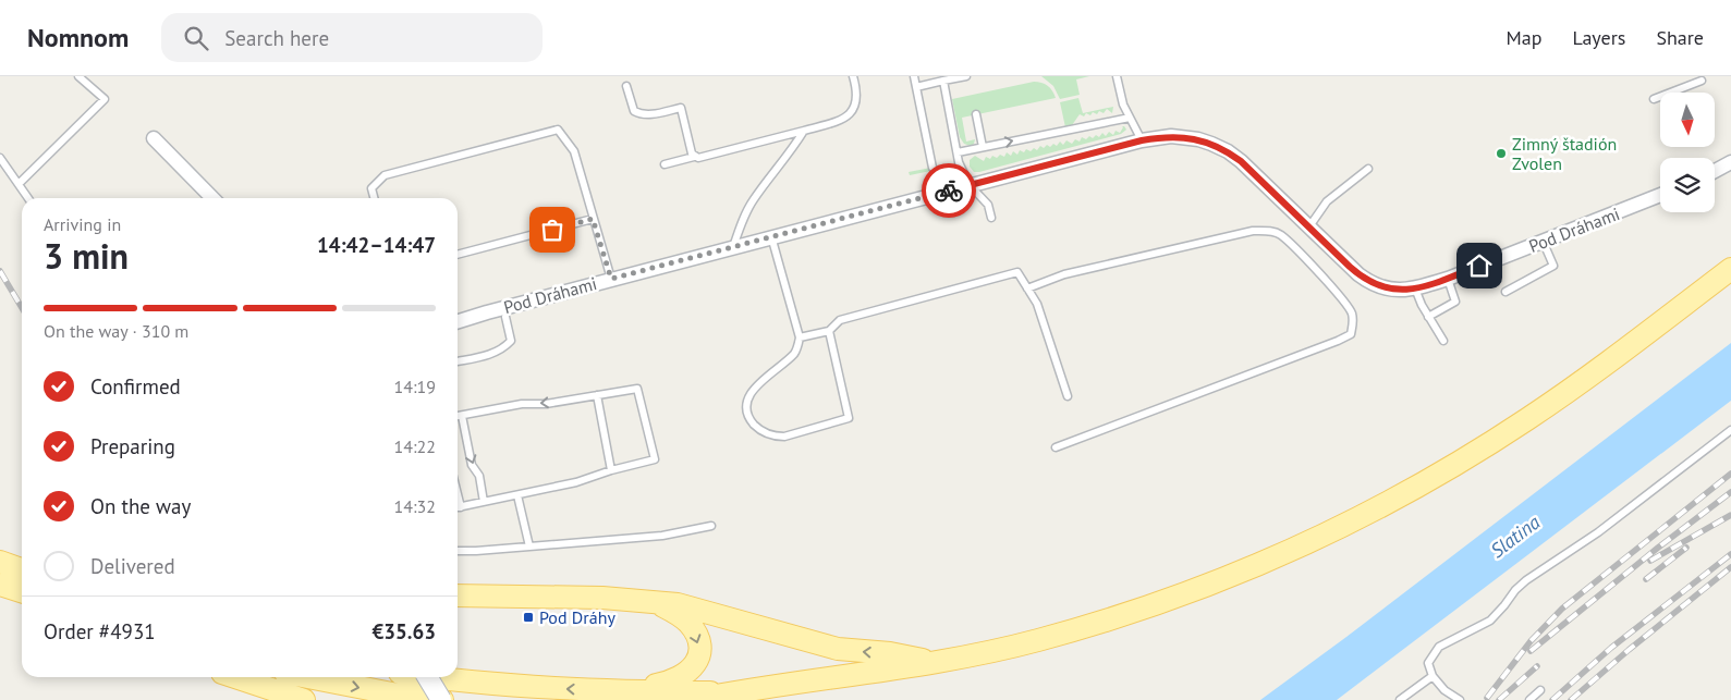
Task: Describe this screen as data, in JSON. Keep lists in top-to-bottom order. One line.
{"streets":{"street":["Pod Dráhami"]},"water":["Slatina"],"places":{"other":["Zimný štadión Zvolen"],"transit":["Pod Dráhy"]},"north":"bottom","page":{"header":"Nomnom","search":"Search here","nav":["Map","Layers","Share"],"heading":["3 min","Arriving in","14:42–14:47"],"panel":["Order #4931","€35.63"],"bar":"On the way · 310 m","list":[["Confirmed","14:19"],["Preparing","14:22"],["On the way","14:32"],"Delivered"]}}
